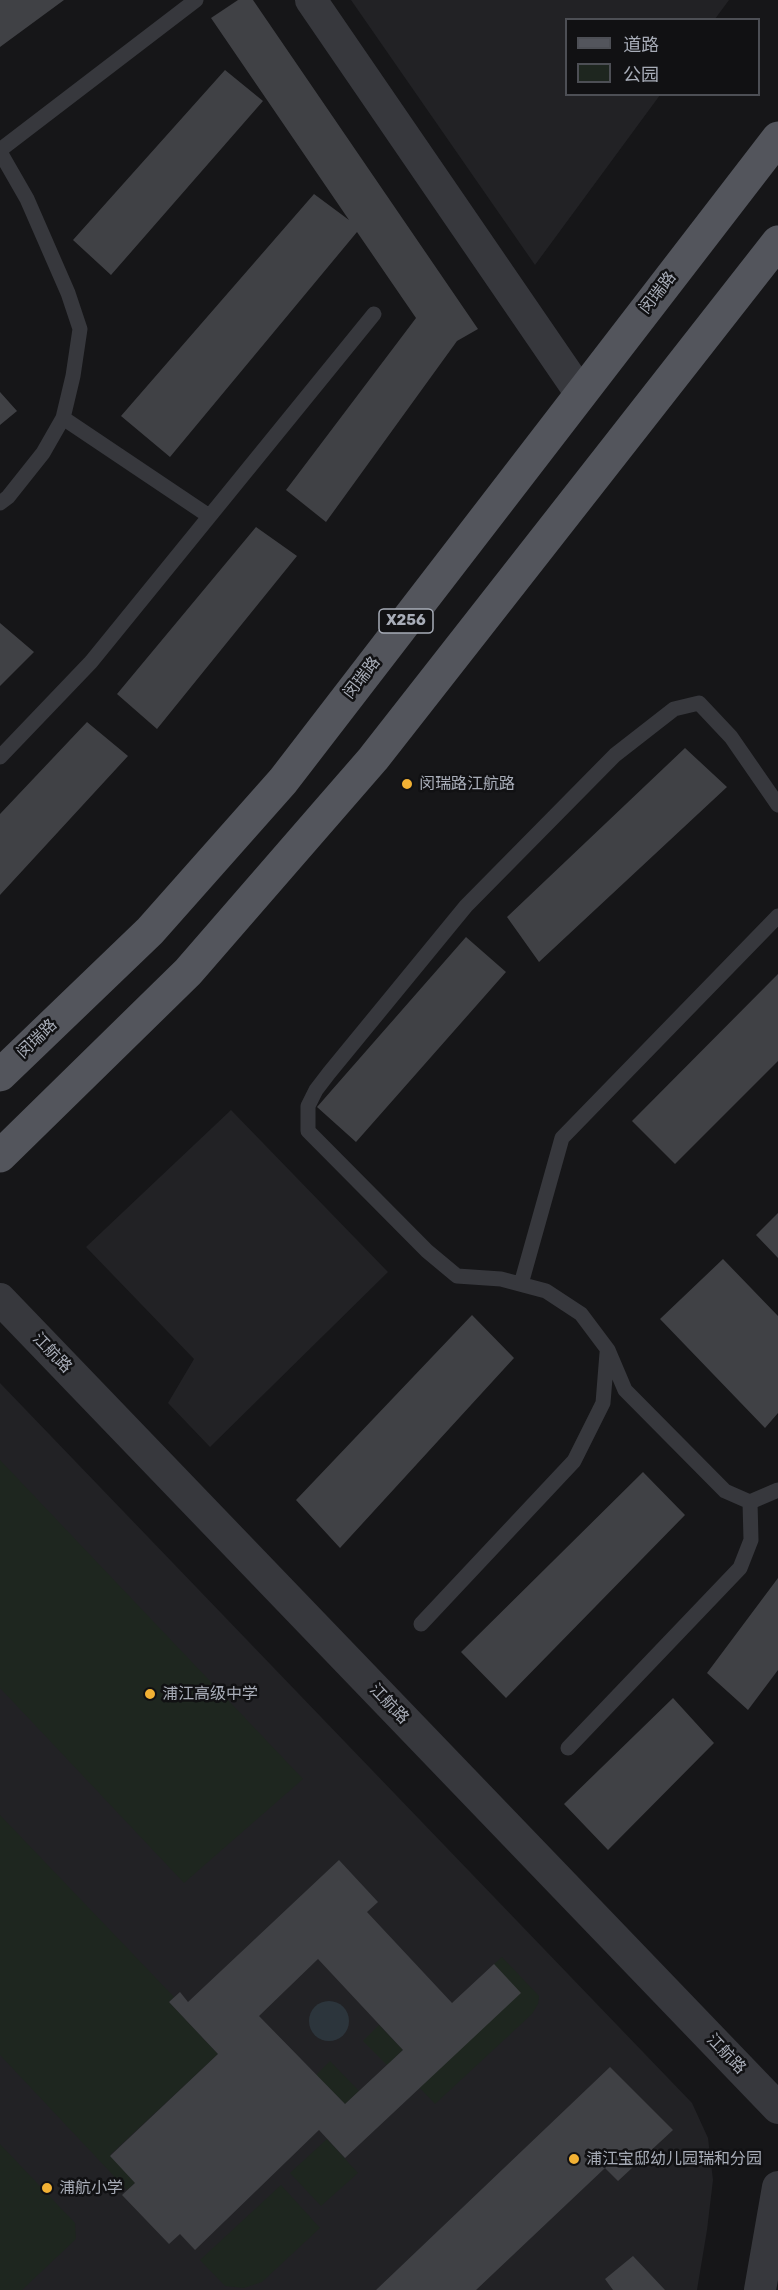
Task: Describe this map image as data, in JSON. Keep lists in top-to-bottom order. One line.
{"streets":{"main road":["闵瑞路","X256"],"street":["江航路"]},"places":["闵瑞路江航路","浦江高级中学","浦江宝邸幼儿园瑞和分园","浦航小学"],"legend":["道路","公园"]}
